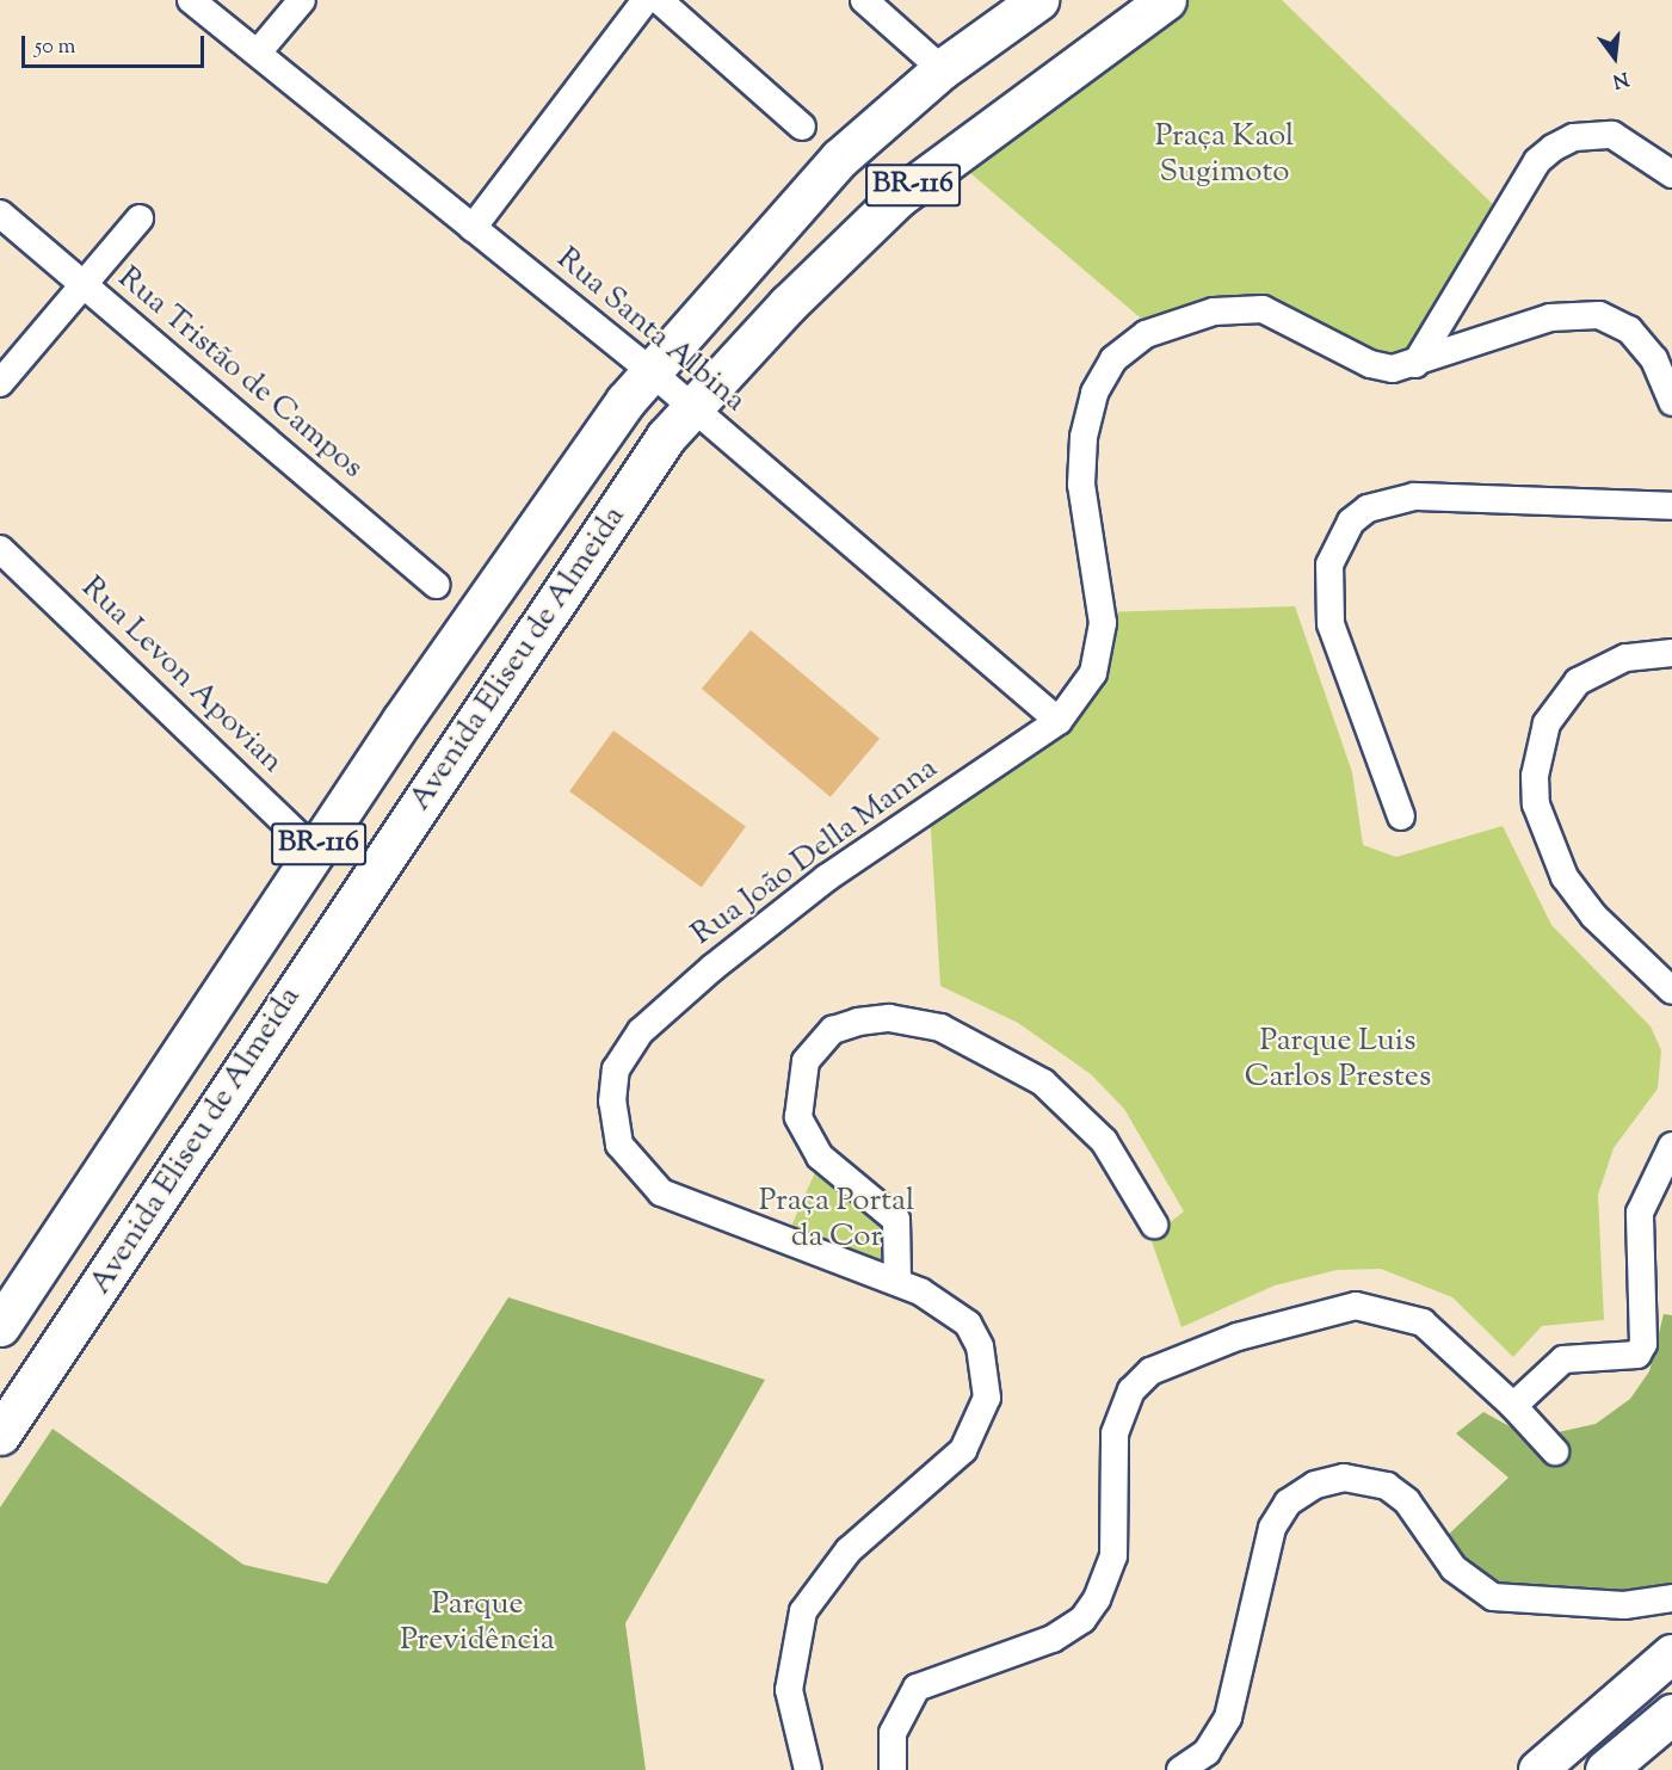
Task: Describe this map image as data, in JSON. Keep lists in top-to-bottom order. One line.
{"streets":{"main road":["BR-116","Avenida Eliseu de Almeida"],"street":["Rua Santa Albina","Rua Tristão de Campos","Rua Levon Apovian","Rua João Della Manna"]},"crossings":[["Rua Santa Albina","Avenida Eliseu de Almeida"],["Rua Santa Albina","Rua João Della Manna"],["Avenida Eliseu de Almeida","Rua Levon Apovian"]],"parks":["Praça Kaol Sugimoto","Parque Luis Carlos Prestes","Praça Portal da Cor","Parque Previdência"],"scale_bar":"50 m","north":"bottom"}
